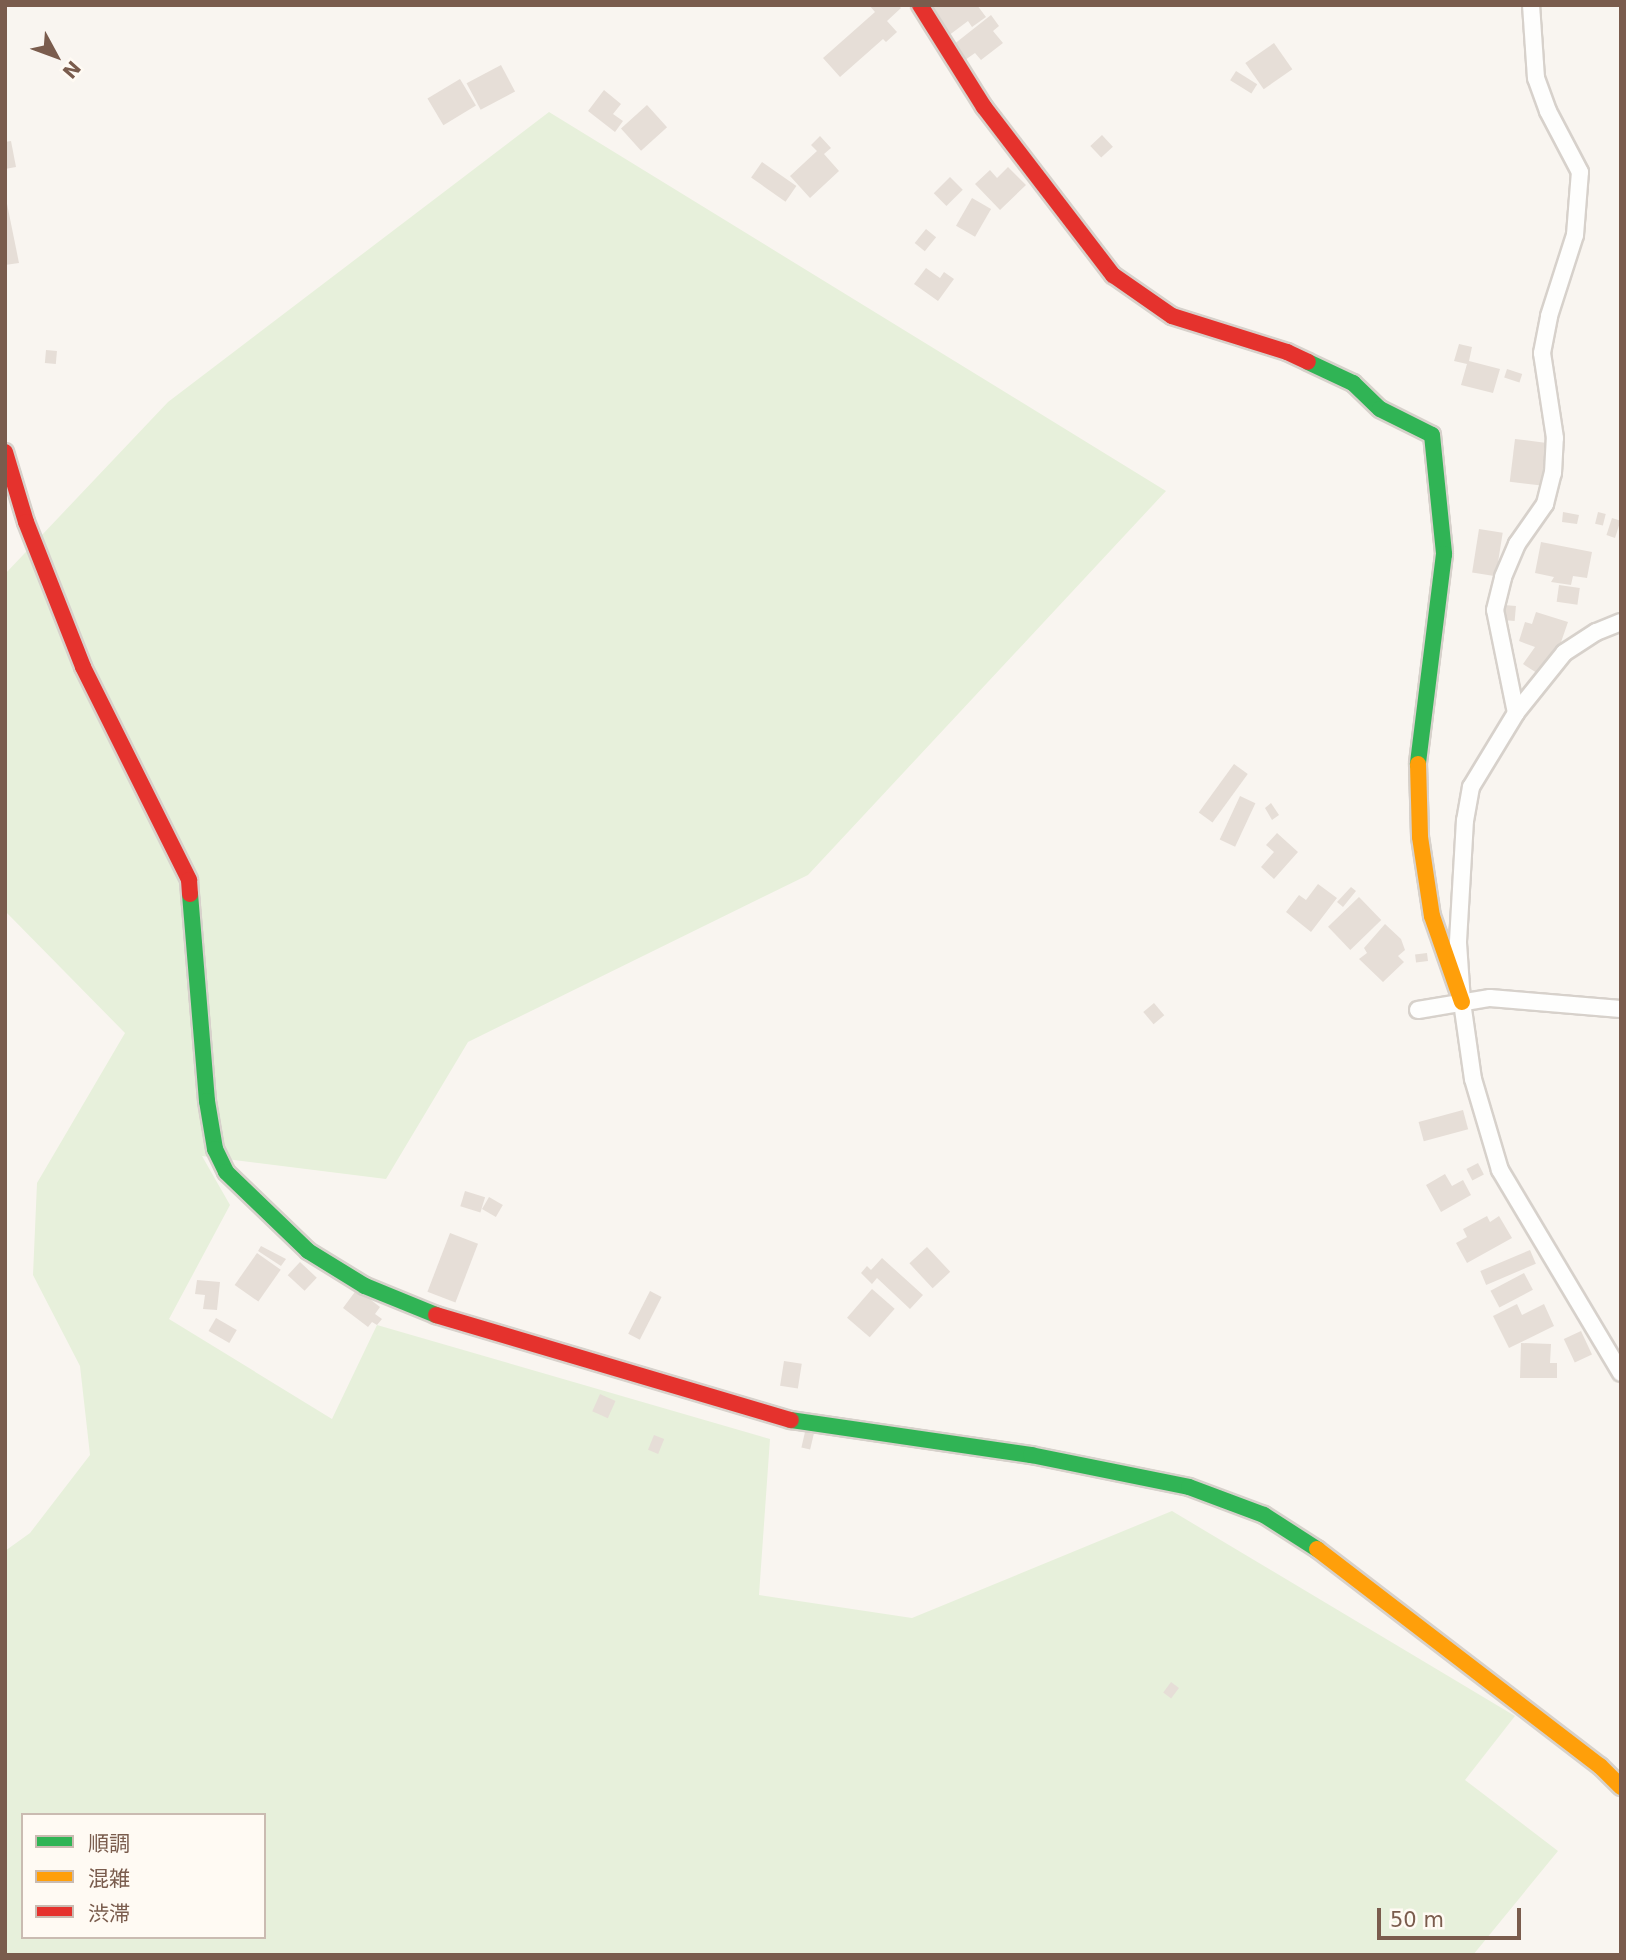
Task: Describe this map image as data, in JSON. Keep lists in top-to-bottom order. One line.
{"legend":["順調","混雑","渋滞"],"scale_bar":"50 m","north":"bottom right"}
